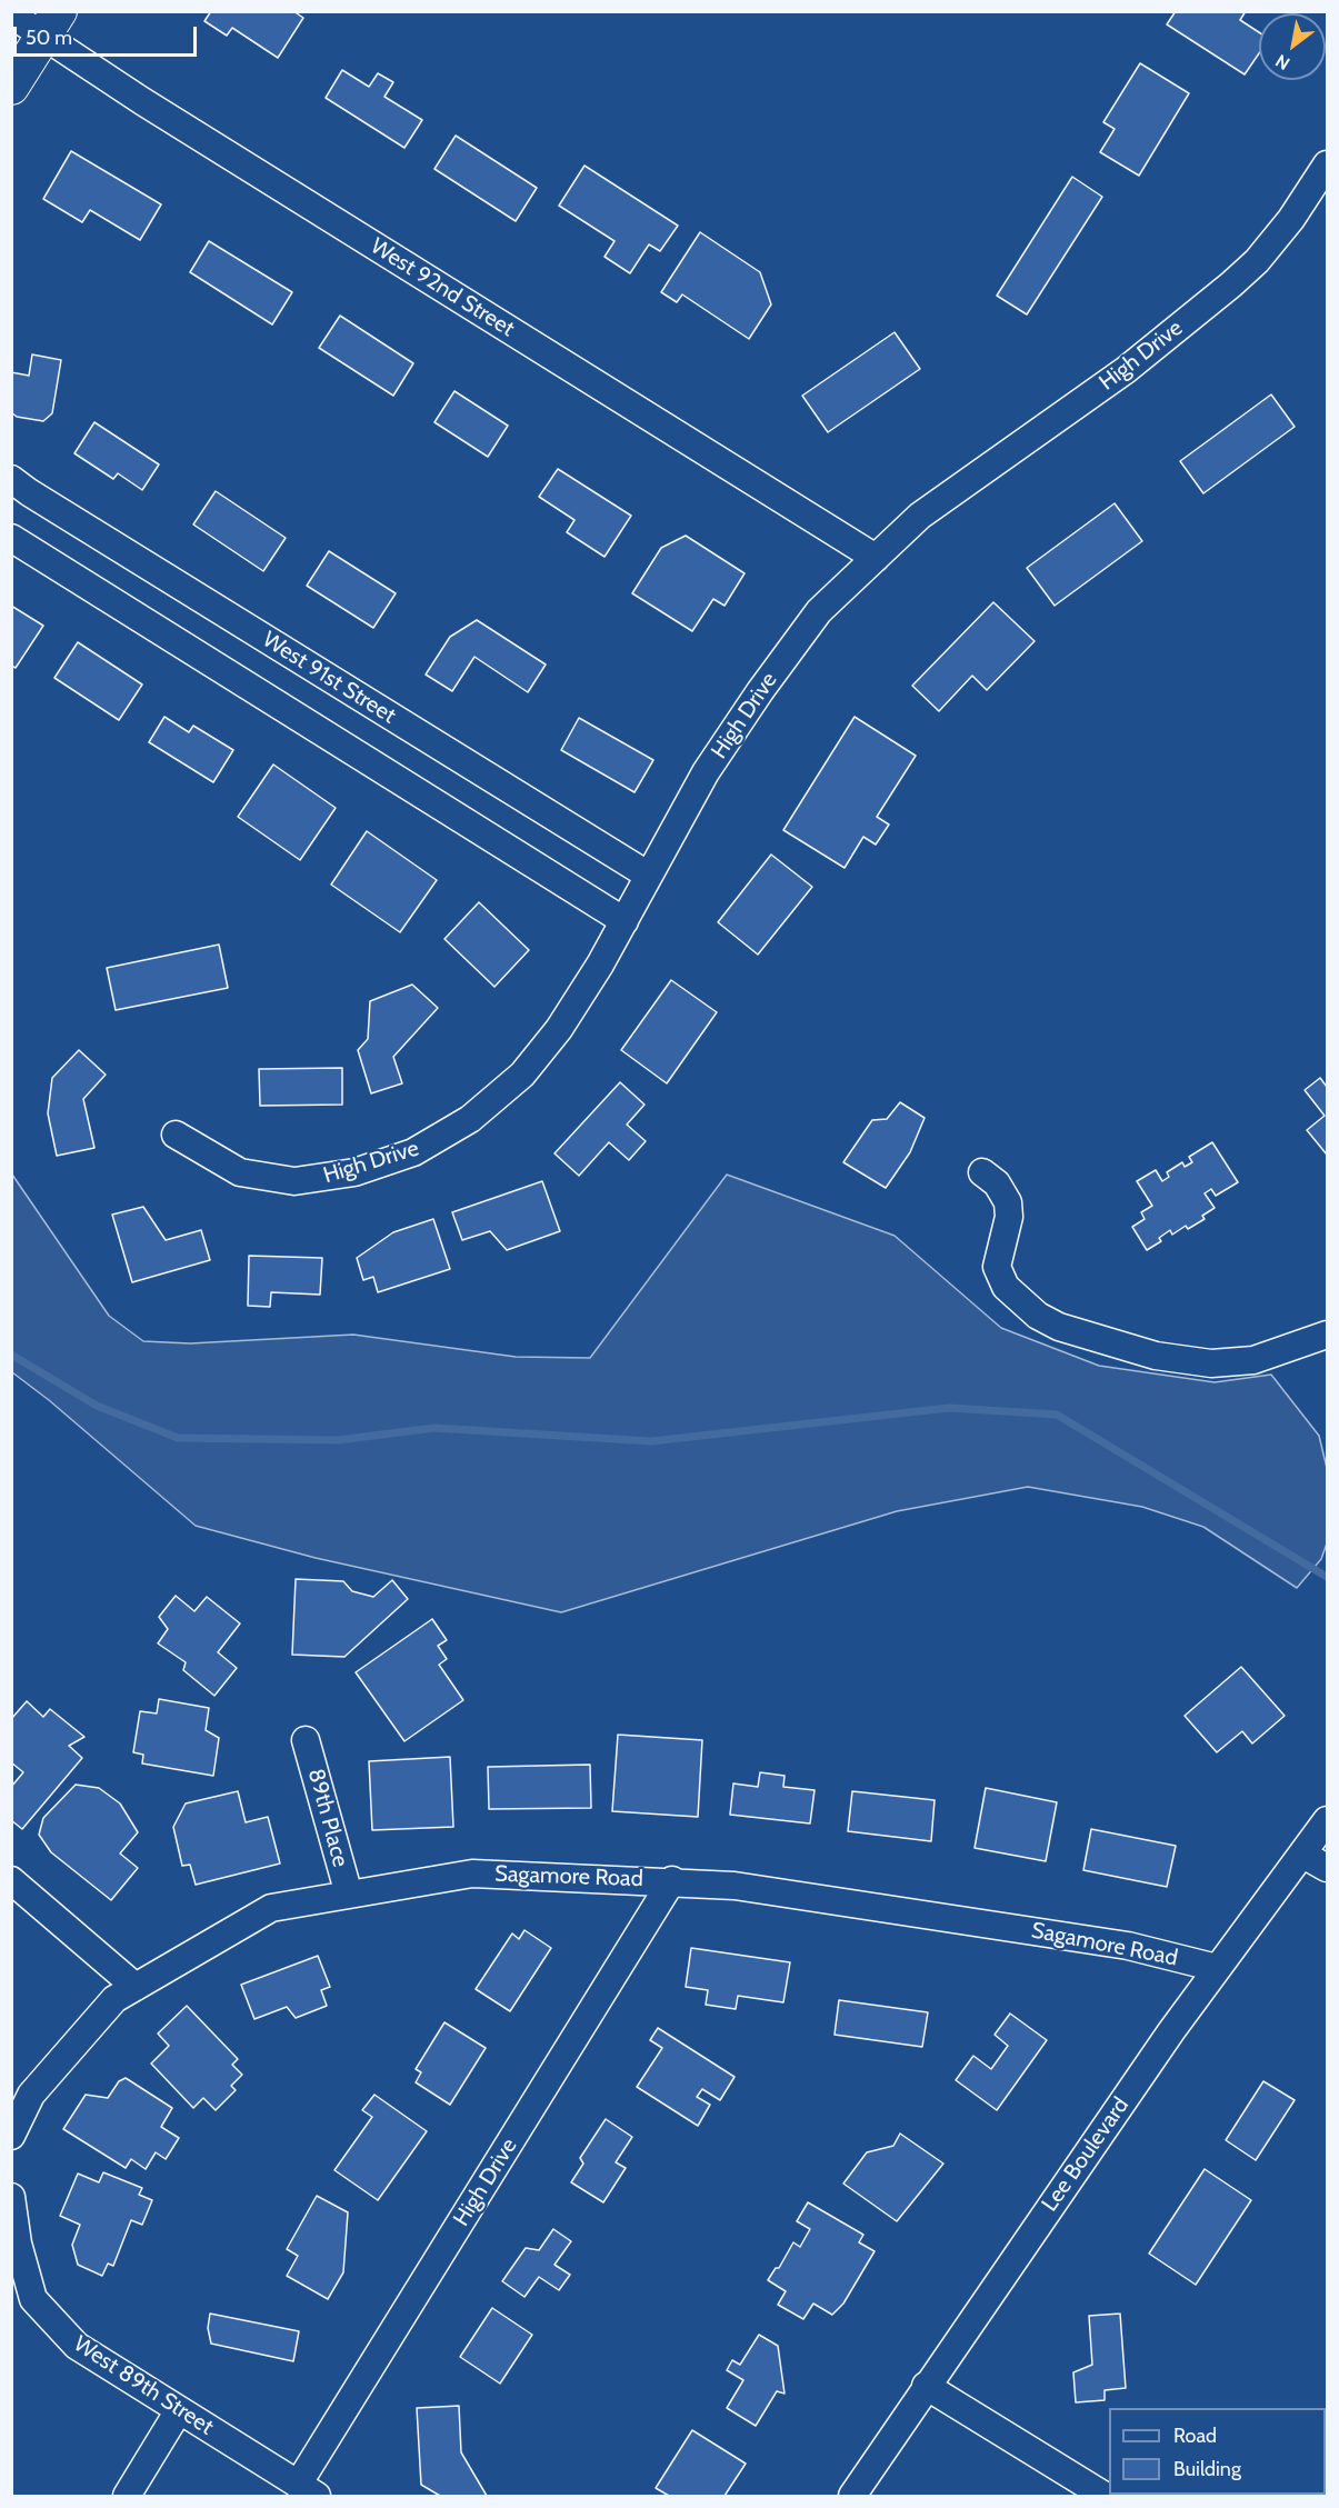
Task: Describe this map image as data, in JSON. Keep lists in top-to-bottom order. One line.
{"streets":{"street":["West 92nd Street","High Drive","West 91st Street","89th Place","Sagamore Road","Lee Boulevard","West 89th Street"]},"crossings":[["West 92nd Street","High Drive"],["High Drive","West 91st Street"],["High Drive","Sagamore Road"],["High Drive","West 89th Street"],["89th Place","Sagamore Road"],["Sagamore Road","Lee Boulevard"]],"legend":["Road","Building"],"scale_bar":"50 m","north":"bottom left"}
